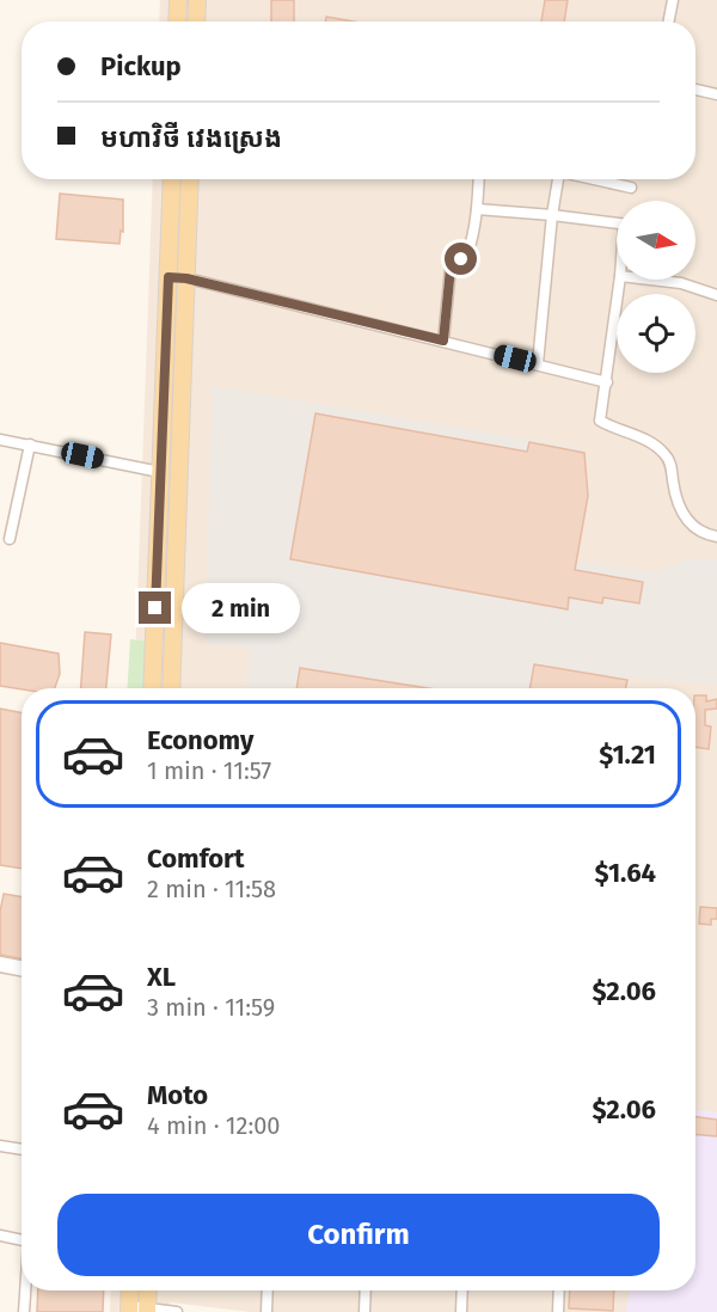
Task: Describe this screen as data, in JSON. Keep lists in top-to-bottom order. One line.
{"north":"right","page":{"banner":["Pickup","មហាវិថី វេងស្រេង"],"bubble":"2 min","list":[{"name":"Economy","note":"1 min · 11:57","value":"$1.21"},{"name":"Comfort","note":"2 min · 11:58","value":"$1.64"},{"name":"XL","note":"3 min · 11:59","value":"$2.06"},{"name":"Moto","note":"4 min · 12:00","value":"$2.06"}],"buttons":"Confirm"}}
